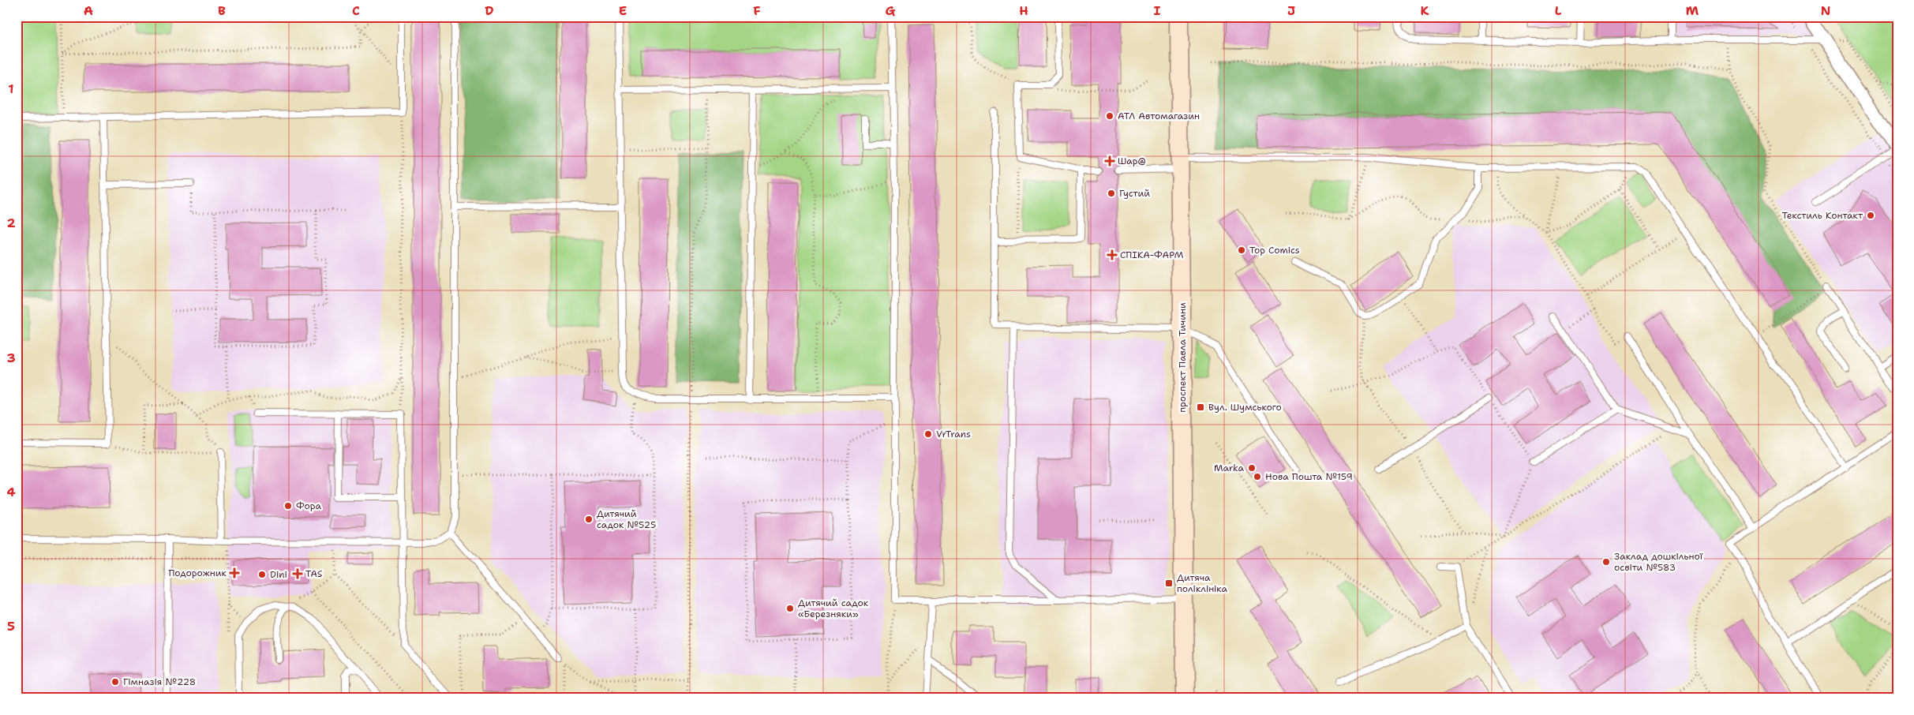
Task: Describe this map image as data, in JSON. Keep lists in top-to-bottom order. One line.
{"streets":{"street":["проспект Павла Тичини"]},"places":{"other":["АТЛ Автомагазин","Густий","Текстиль Контакт","Top Comics","VrTrans","Marka","Нова Пошта №159","Фора","Дитячий садок №525","Заклад дошкільної освіти №583","Dini","Дитячий садок «Березняки»","Гімназія №228"],"health":["Шар@","СПІКА-ФАРМ","Подорожник","TAS"],"transit":["Вул. Шумського","Дитяча поліклініка"]},"grid":{"columns":["A","B","C","D","E","F","G","H","I","J","K","L","M","N"],"rows":["1","2","3","4","5"]}}
